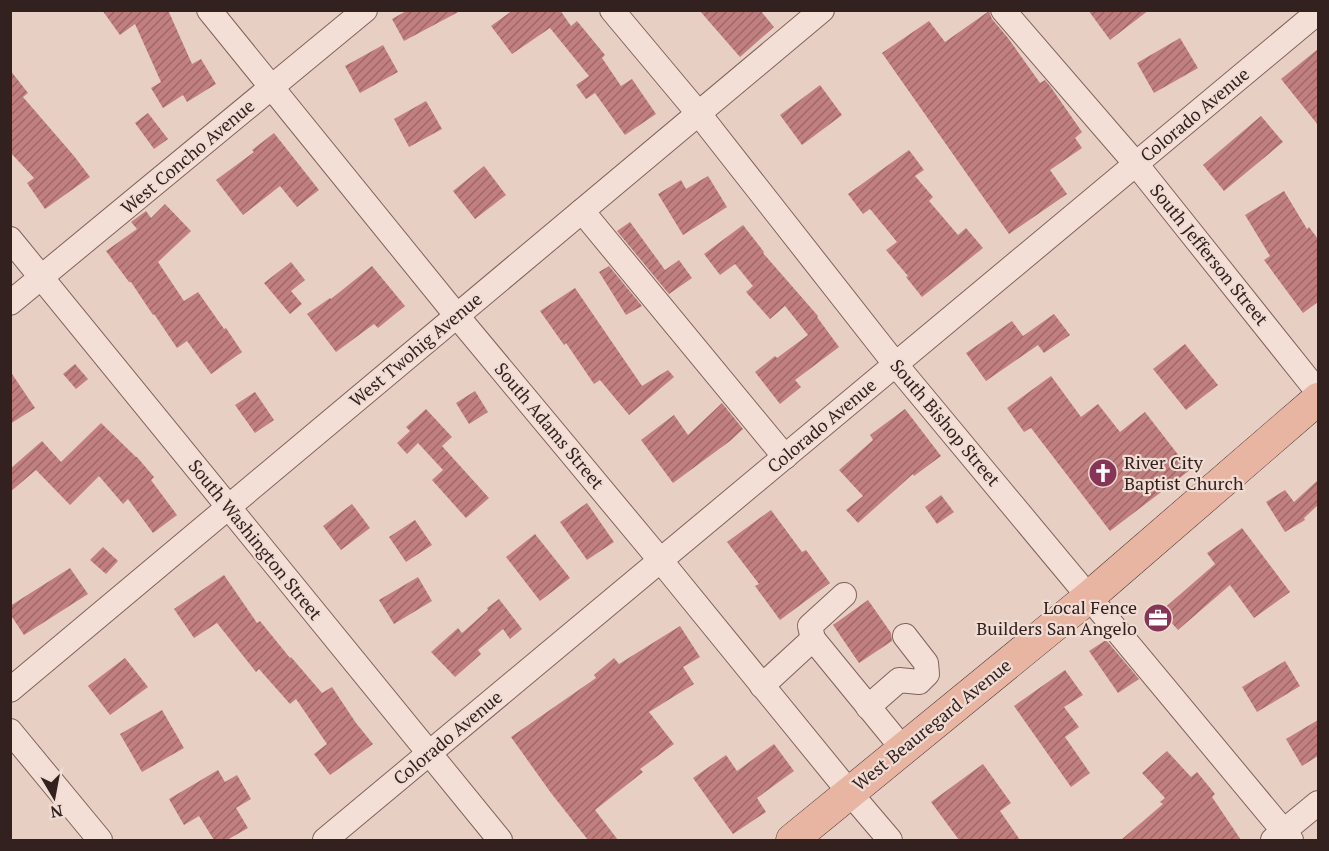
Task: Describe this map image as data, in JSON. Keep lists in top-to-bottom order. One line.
{"streets":{"main road":["West Beauregard Avenue"],"street":["Colorado Avenue","West Concho Avenue","South Jefferson Street","West Twohig Avenue","South Bishop Street","South Adams Street","South Washington Street"]},"crossings":[["Colorado Avenue","South Jefferson Street"],["Colorado Avenue","South Bishop Street"],["Colorado Avenue","South Adams Street"],["Colorado Avenue","South Washington Street"],["West Concho Avenue","South Adams Street"],["West Concho Avenue","South Washington Street"],["West Twohig Avenue","South Bishop Street"],["West Twohig Avenue","South Adams Street"],["West Twohig Avenue","South Washington Street"],["South Bishop Street","West Beauregard Avenue"],["South Adams Street","West Beauregard Avenue"]],"places":{"church":["River City Baptist Church"],"office":["Local Fence Builders San Angelo"]},"north":"bottom"}
